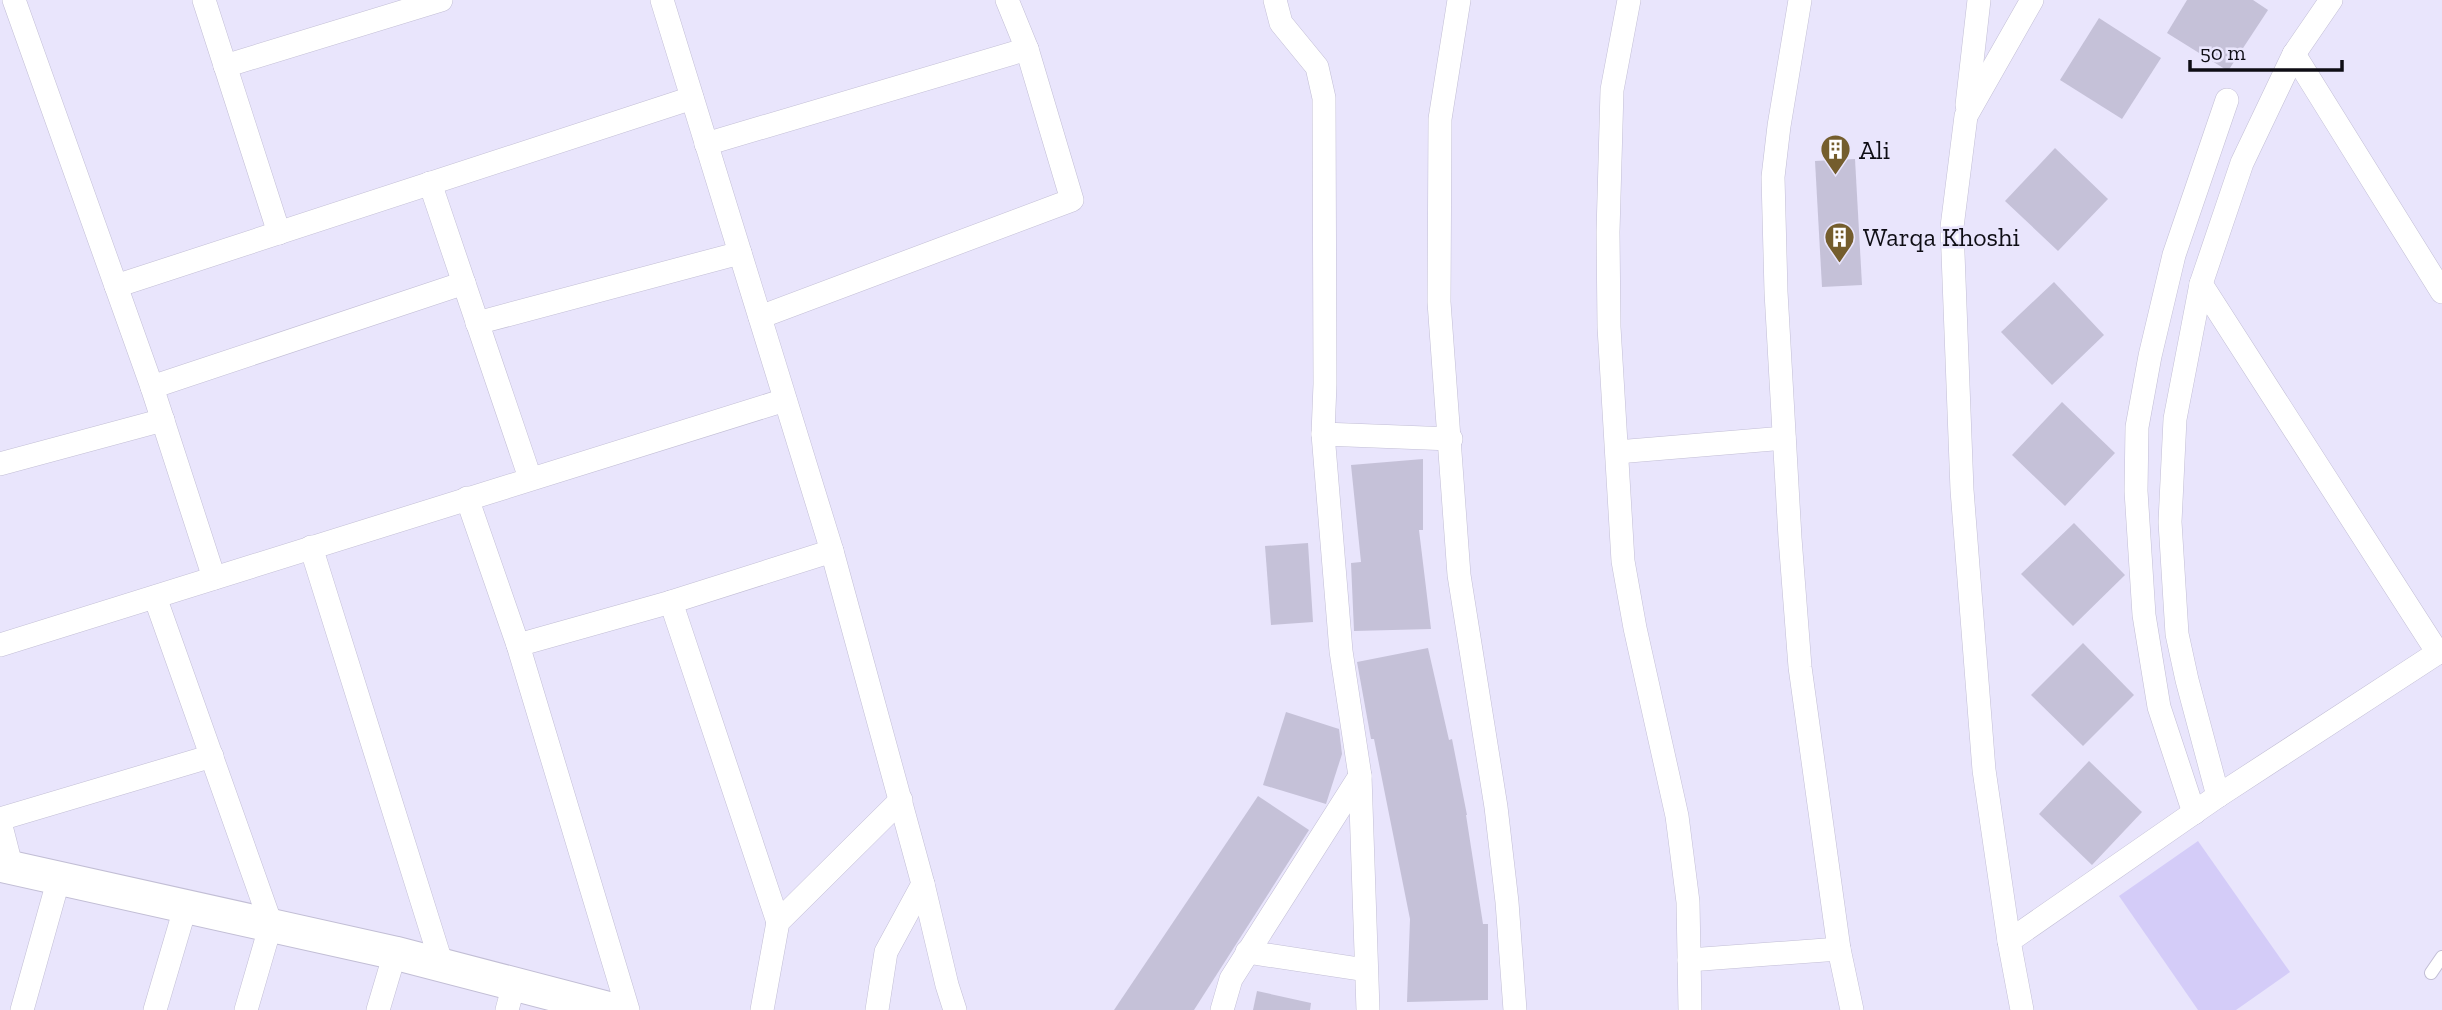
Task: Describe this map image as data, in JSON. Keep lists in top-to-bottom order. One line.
{"places":{"building":["Ali","Warqa Khoshi"]},"scale_bar":"50 m"}
